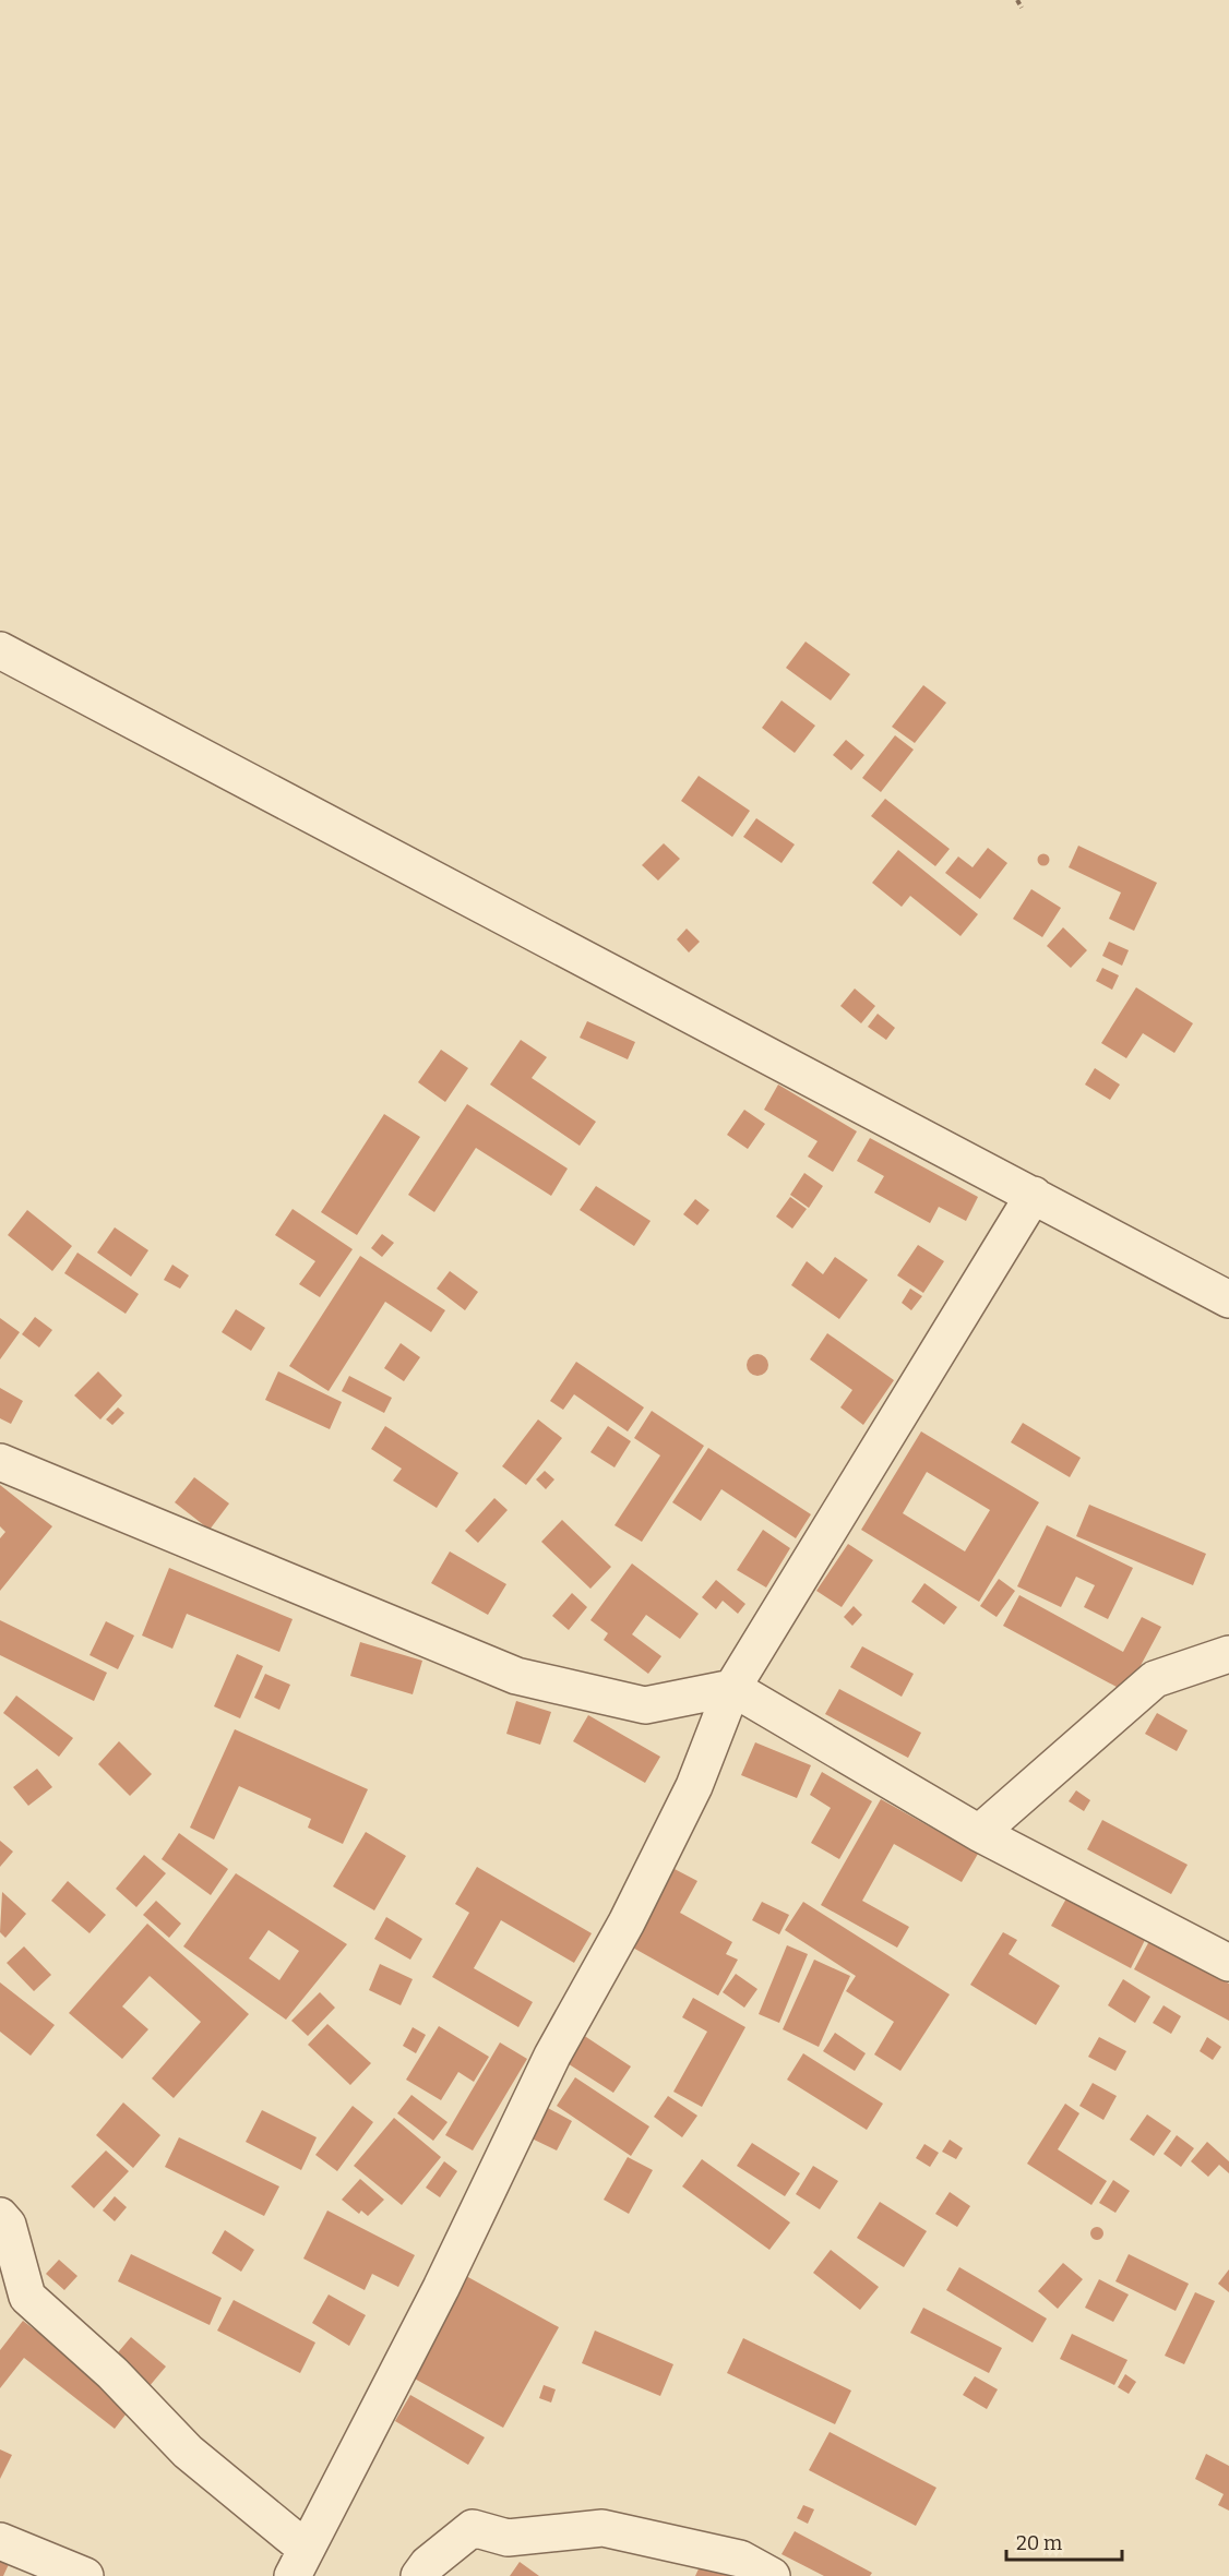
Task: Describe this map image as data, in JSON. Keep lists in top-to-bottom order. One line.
{"scale_bar":"20 m"}
